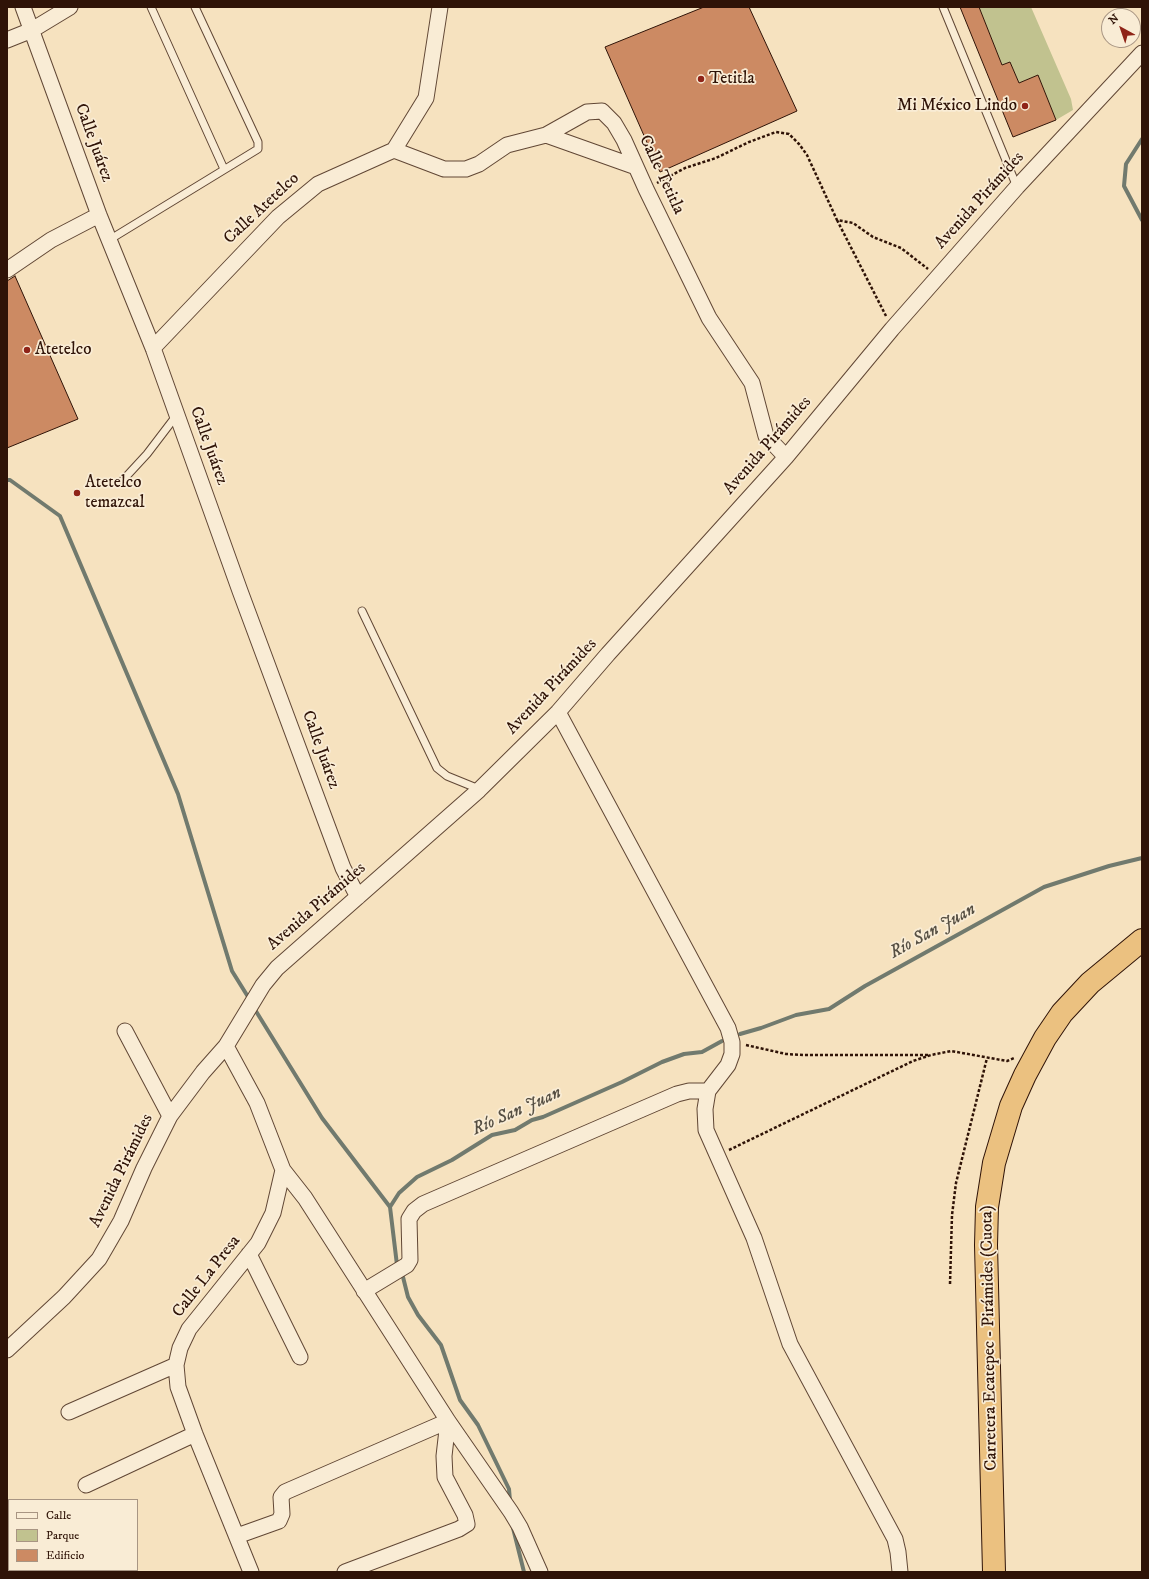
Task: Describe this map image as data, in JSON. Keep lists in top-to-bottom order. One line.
{"streets":{"highway":["Carretera Ecatepec - Pirámides (Cuota)"],"street":["Calle Juárez","Calle Tetitla","Avenida Pirámides","Calle Atetelco","Calle La Presa"]},"crossings":[["Calle Juárez","Avenida Pirámides"],["Calle Juárez","Calle Atetelco"],["Calle Tetitla","Avenida Pirámides"],["Calle Tetitla","Calle Atetelco"]],"water":["Río San Juan"],"places":["Tetitla","Mi México Lindo","Atetelco","Atetelco temazcal"],"legend":["Calle","Parque","Edificio"],"north":"top left"}
